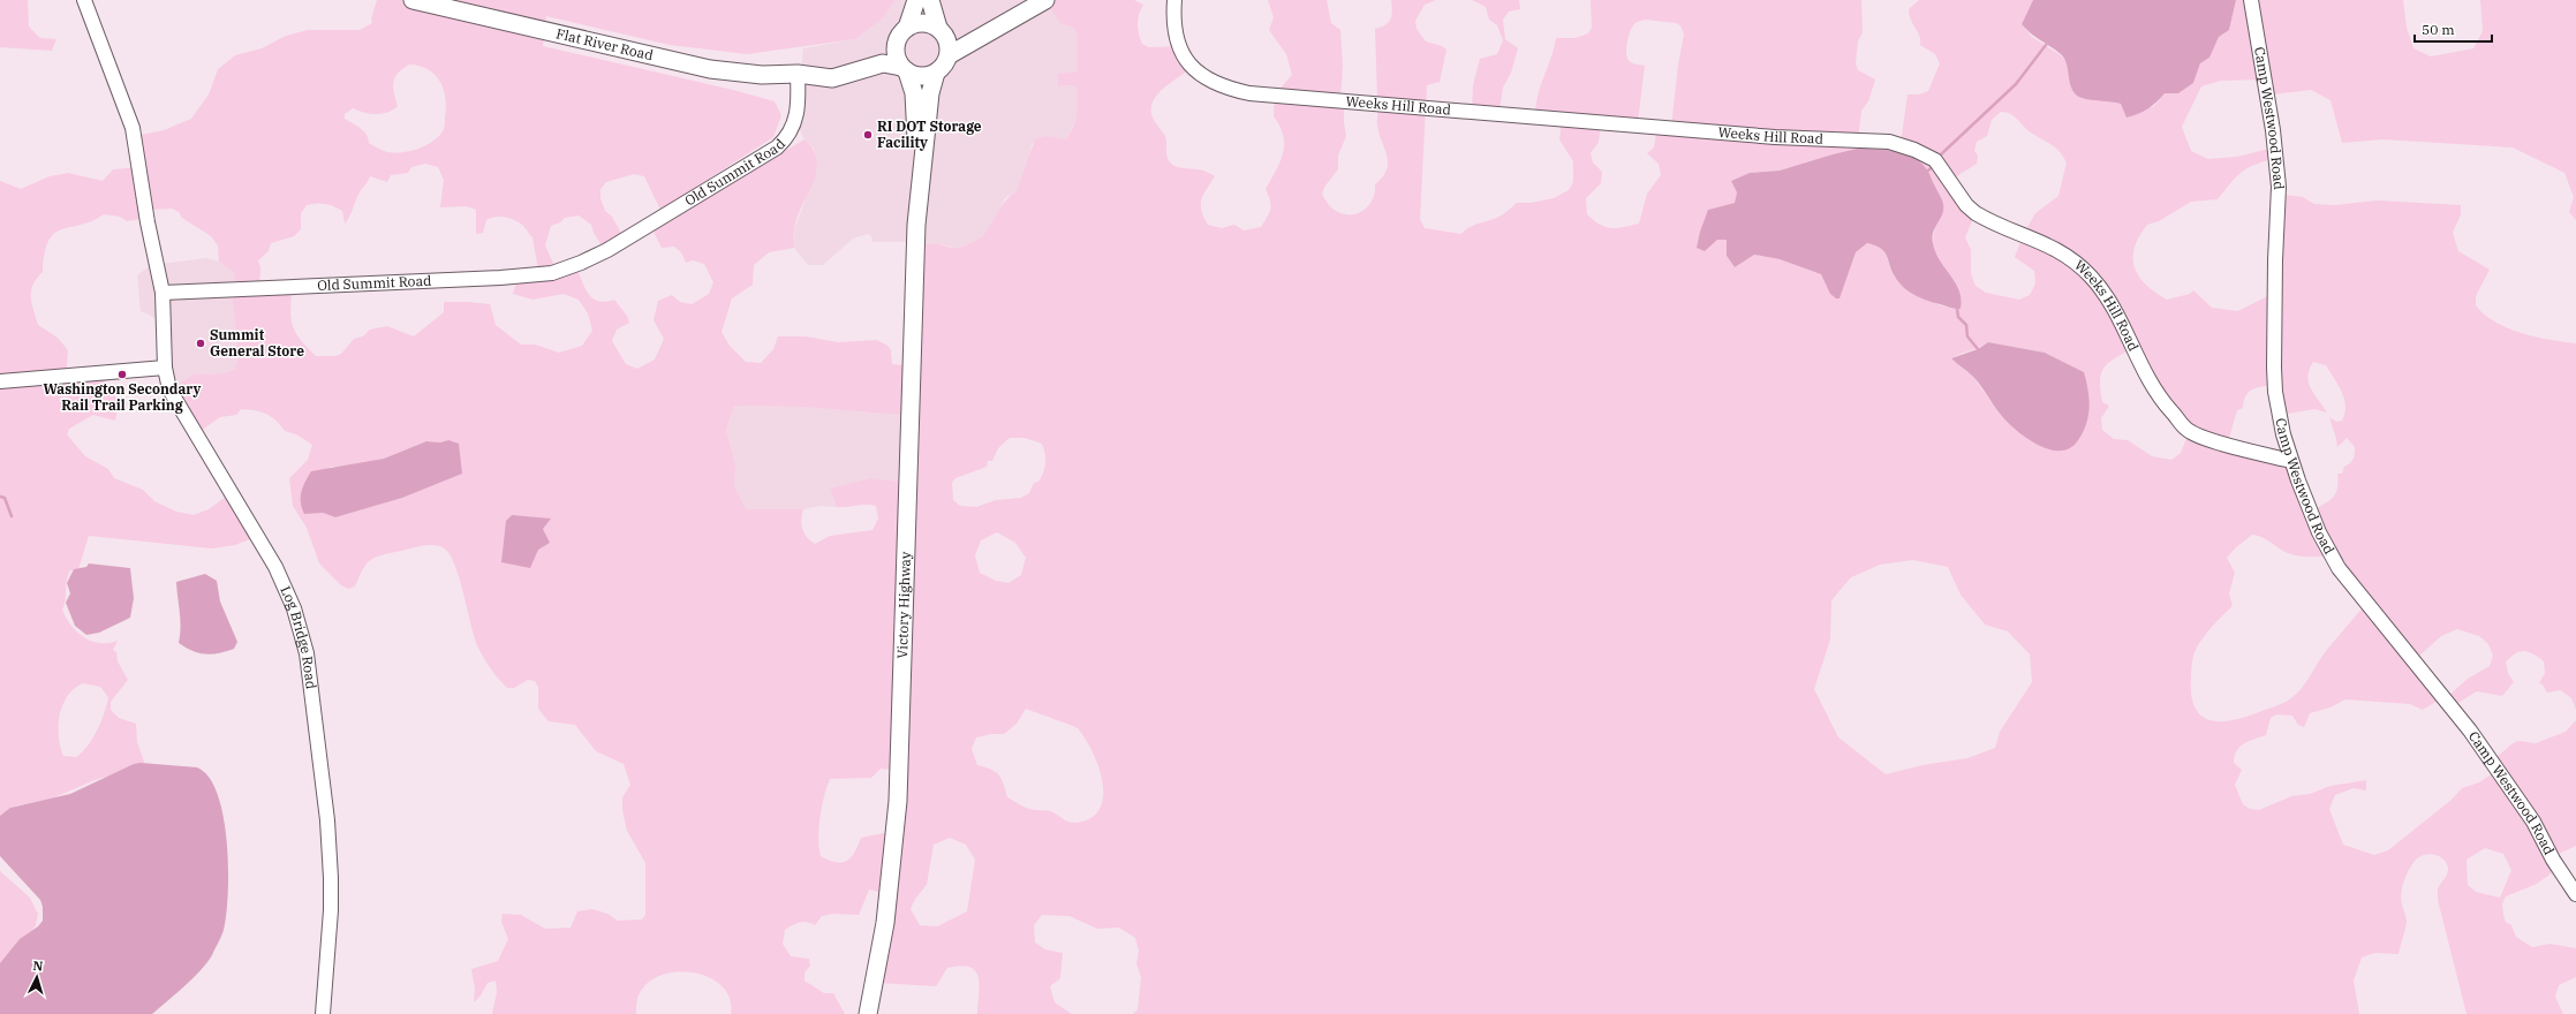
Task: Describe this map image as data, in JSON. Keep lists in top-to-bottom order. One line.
{"streets":{"main road":["Flat River Road","Victory Highway"],"street":["Weeks Hill Road","Camp Westwood Road","Old Summit Road","Log Bridge Road"]},"crossings":[["Flat River Road","Old Summit Road"],["Flat River Road","Victory Highway"],["Weeks Hill Road","Camp Westwood Road"],["Old Summit Road","Log Bridge Road"]],"places":["RI DOT Storage Facility","Summit General Store","Washington Secondary Rail Trail Parking"],"scale_bar":"50 m","north":"top"}
